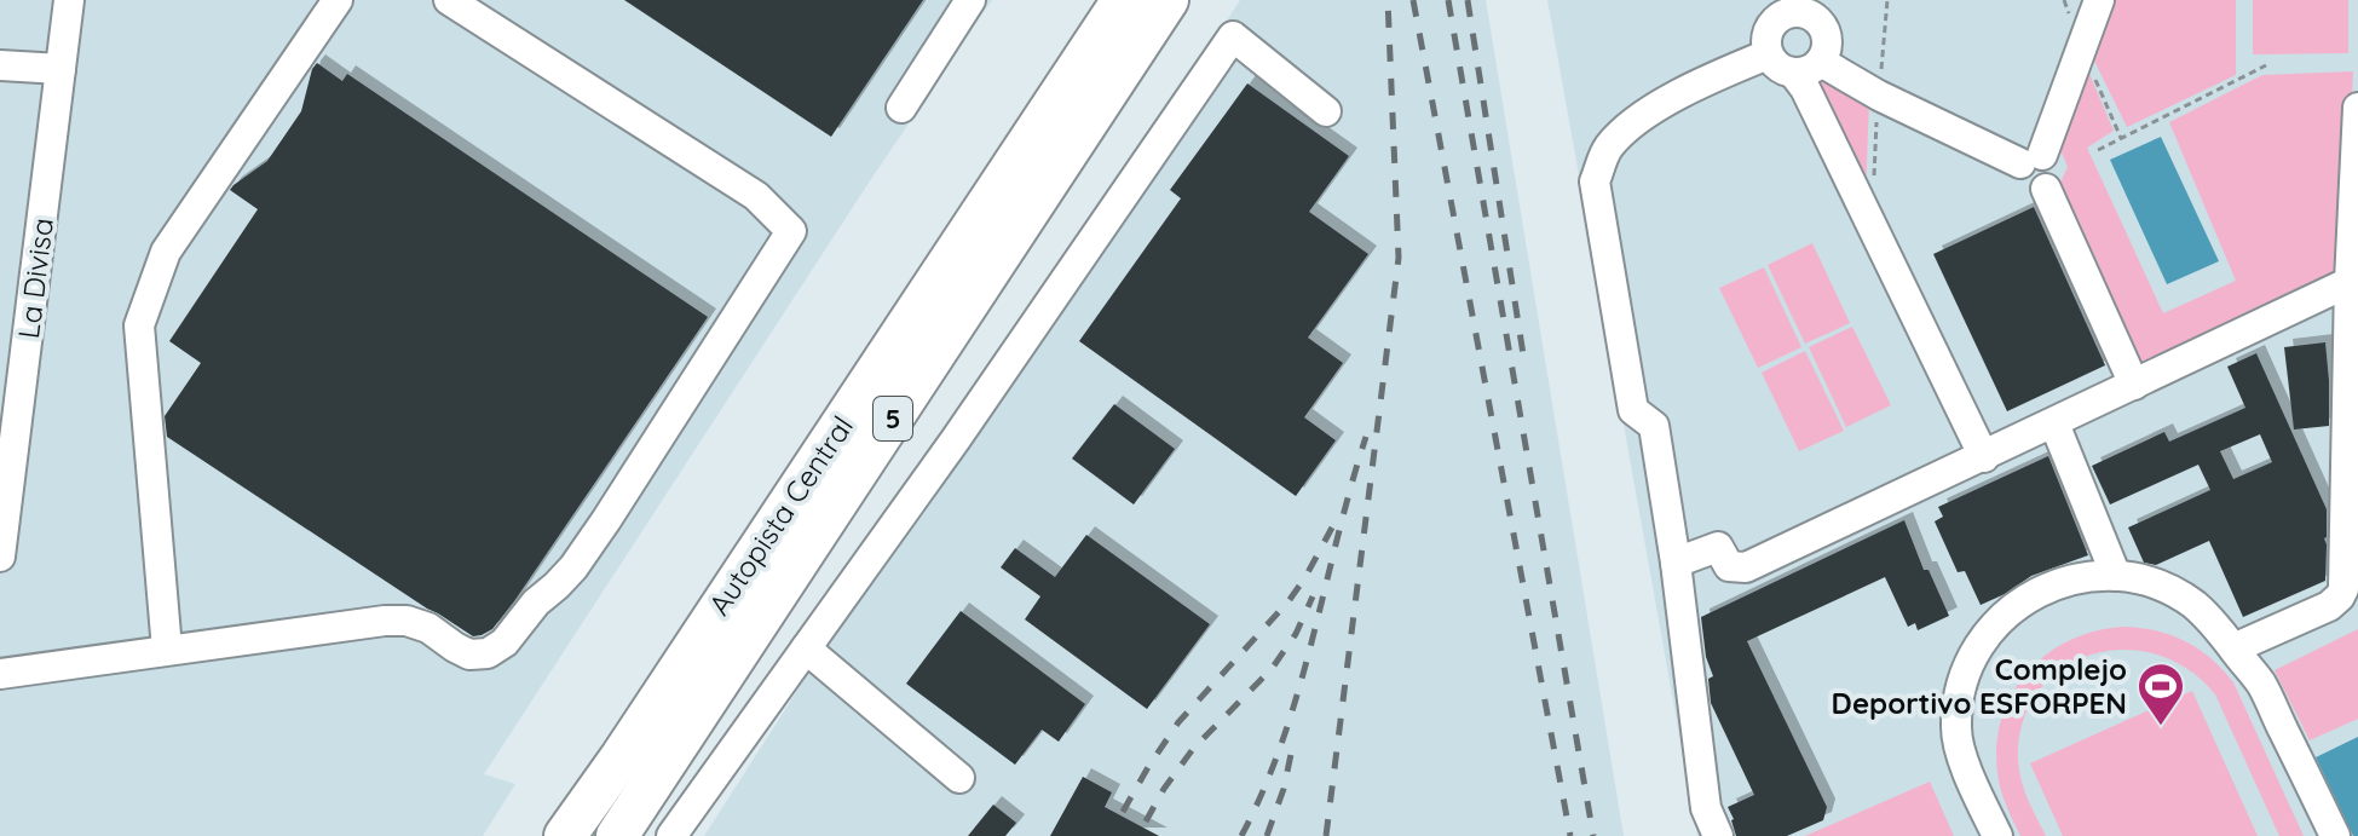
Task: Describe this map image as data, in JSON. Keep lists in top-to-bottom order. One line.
{"streets":{"highway":["5","Autopista Central"],"street":["La Divisa"]},"places":{"sports":["Complejo Deportivo ESFORPEN"]}}
